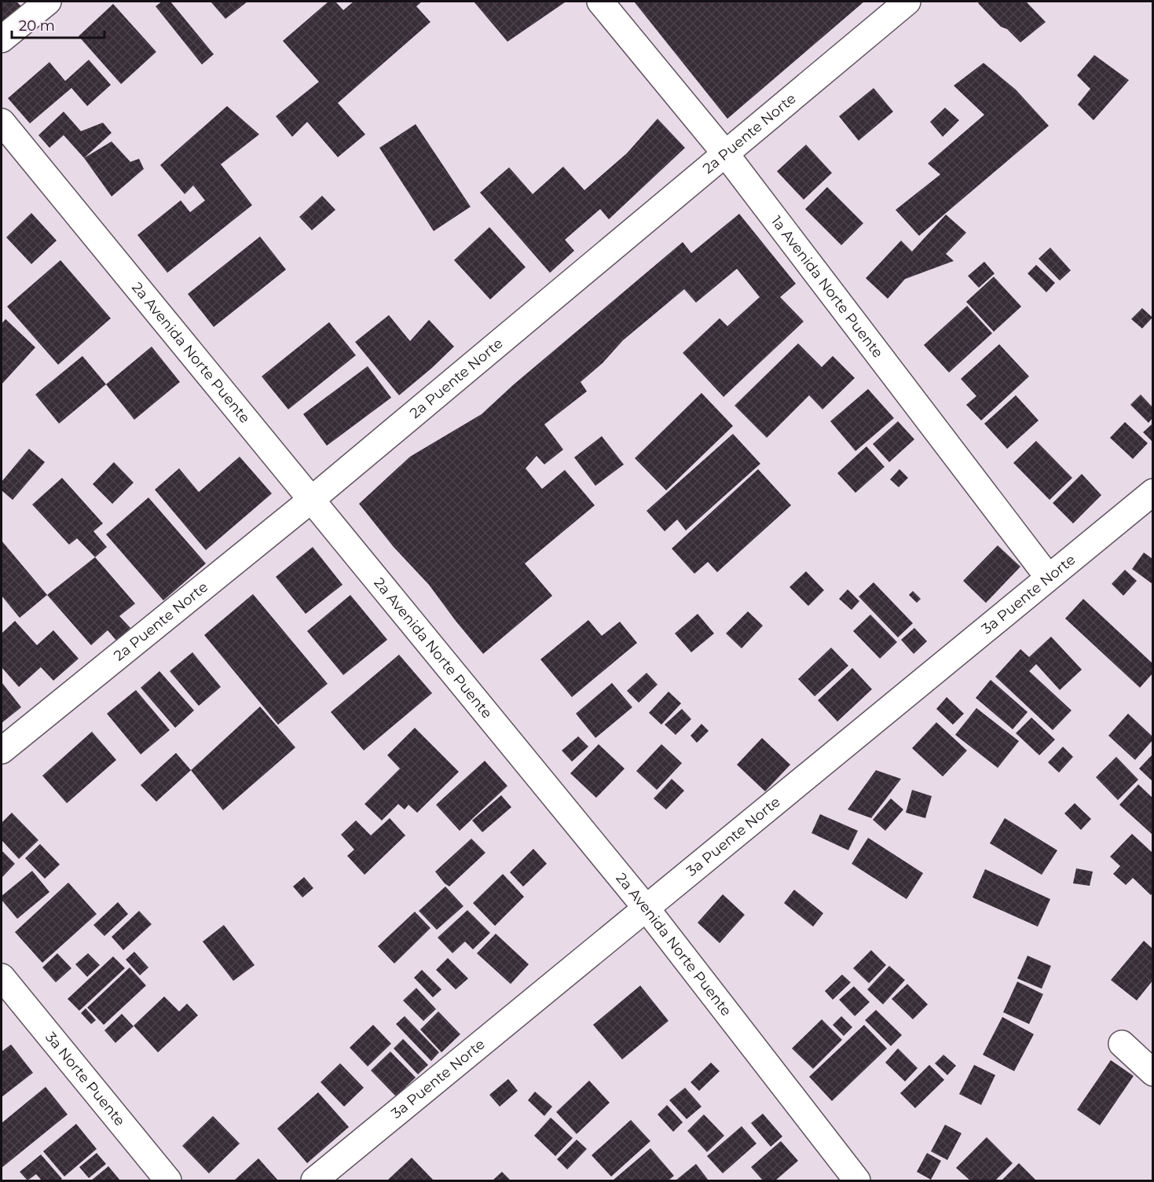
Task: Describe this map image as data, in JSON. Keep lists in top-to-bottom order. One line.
{"streets":{"street":["2a Puente Norte","1a Avenida Norte Puente","2a Avenida Norte Puente","3a Puente Norte","3a Norte Puente"]},"crossings":[["2a Puente Norte","1a Avenida Norte Puente"],["2a Puente Norte","2a Avenida Norte Puente"],["1a Avenida Norte Puente","3a Puente Norte"],["2a Avenida Norte Puente","3a Puente Norte"]],"scale_bar":"20 m"}
